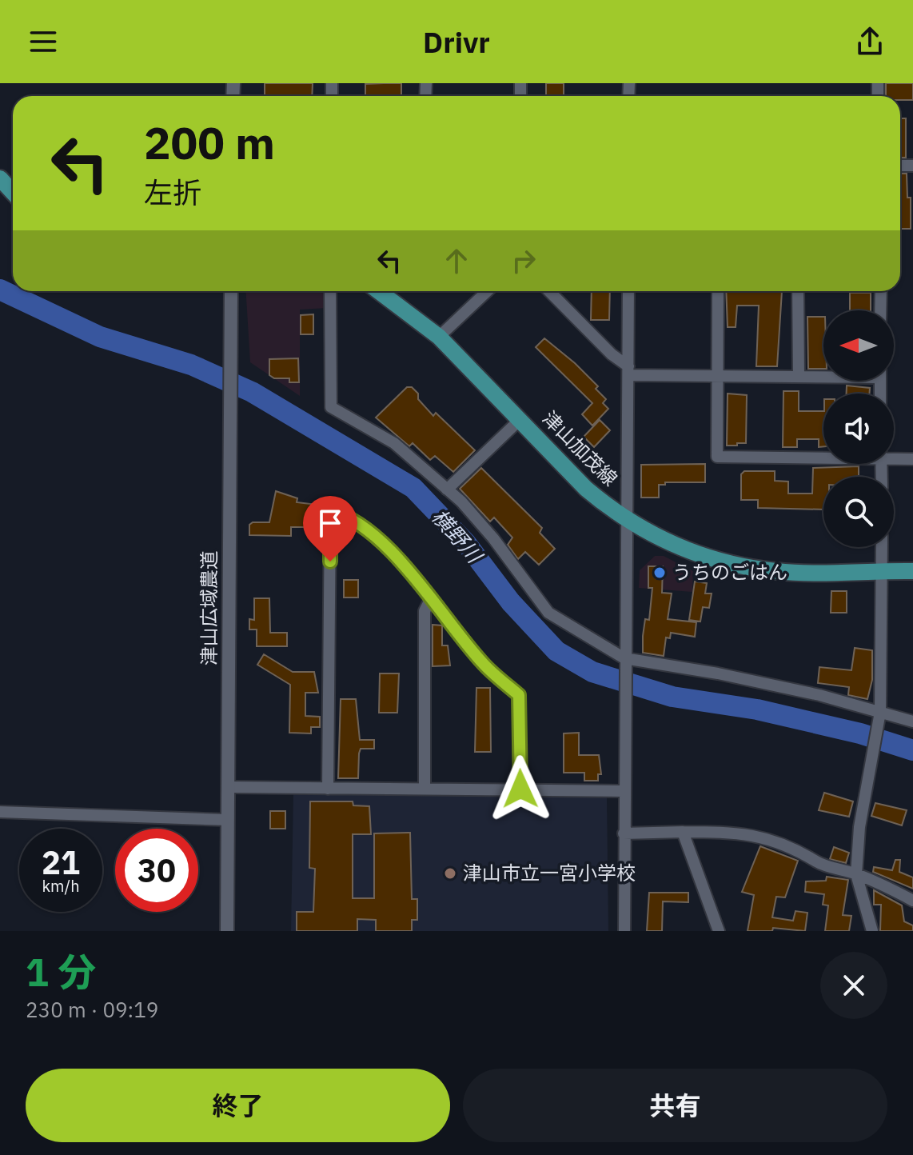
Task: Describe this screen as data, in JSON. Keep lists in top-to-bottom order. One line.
{"streets":{"main road":["津山加茂線"],"street":["津山広域農道"]},"water":["横野川"],"places":["うちのごはん","津山市立一宮小学校"],"north":"left","page":{"header":"Drivr","turn":["200 m","左折"],"speed":"21 km/h","limit":"30","heading":["1 分","230 m · 09:19"],"buttons":["終了","共有"]}}
